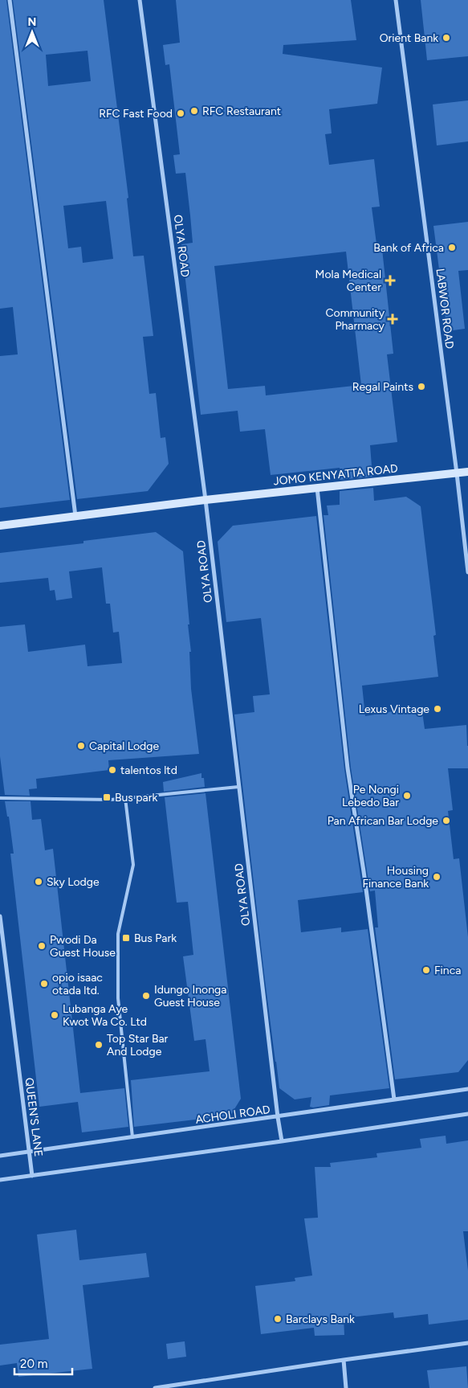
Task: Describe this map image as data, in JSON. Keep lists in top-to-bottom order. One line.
{"streets":{"main road":["JOMO KENYATTA ROAD"],"street":["OLYA ROAD","LABWOR ROAD","ACHOLI ROAD","QUEEN'S LANE"]},"crossings":[["OLYA ROAD","JOMO KENYATTA ROAD"],["OLYA ROAD","ACHOLI ROAD"],["LABWOR ROAD","JOMO KENYATTA ROAD"],["ACHOLI ROAD","QUEEN'S LANE"]],"places":{"other":["Orient Bank","RFC Restaurant","RFC Fast Food","Bank of Africa","Regal Paints","Lexus Vintage","Capital Lodge","talentos ltd","Pe Nongi Lebedo Bar","Pan African Bar Lodge","Housing Finance Bank","Sky Lodge","Pwodi Da Guest House","Finca","opio isaac otada ltd.","Idungo Inonga Guest House","Lubanga Aye Kwot Wa Co. Ltd","Top Star Bar And Lodge","Barclays Bank"],"health":["Mola Medical Center","Community Pharmacy"],"transit":["Bus park","Bus Park"]},"scale_bar":"20 m","north":"top"}
